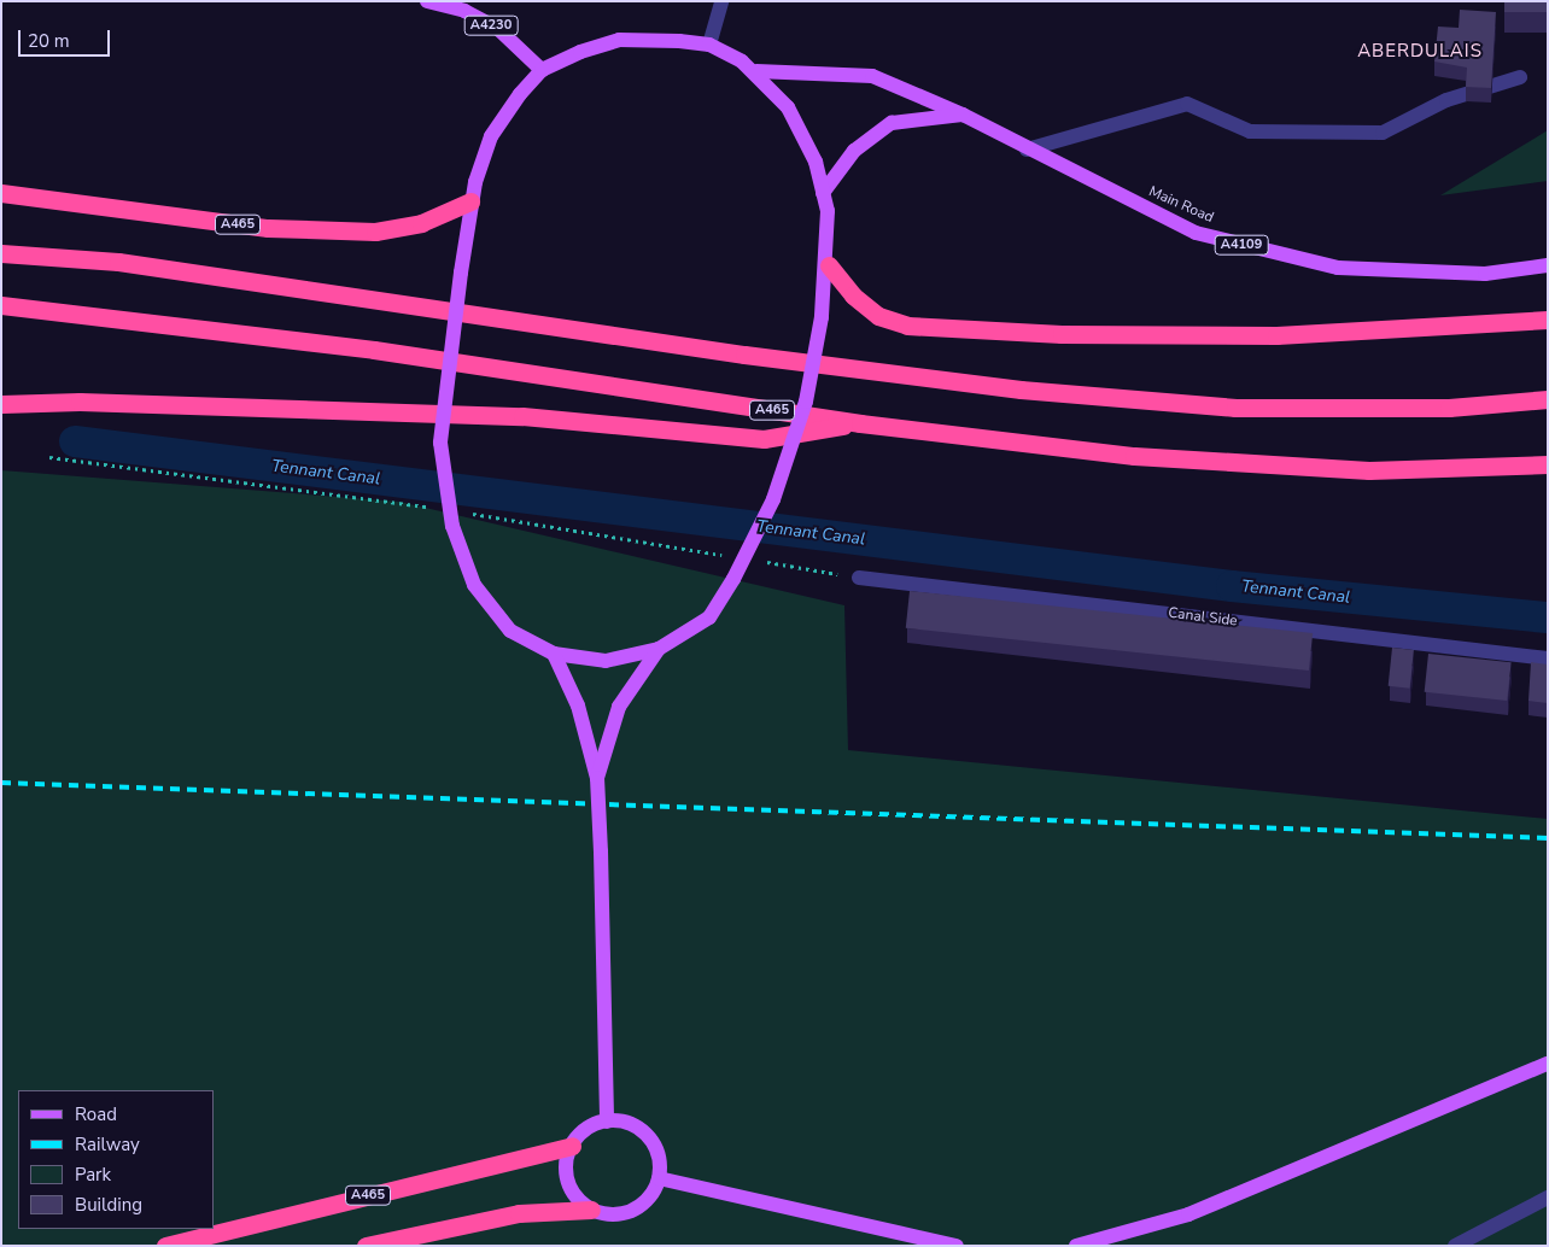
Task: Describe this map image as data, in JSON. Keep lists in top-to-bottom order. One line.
{"streets":{"highway":["A465"],"main road":["A4230","Main Road","A4109"],"street":["Canal Side"]},"districts":["ABERDULAIS"],"water":["Tennant Canal"],"legend":["Road","Railway","Park","Building"],"scale_bar":"20 m"}
